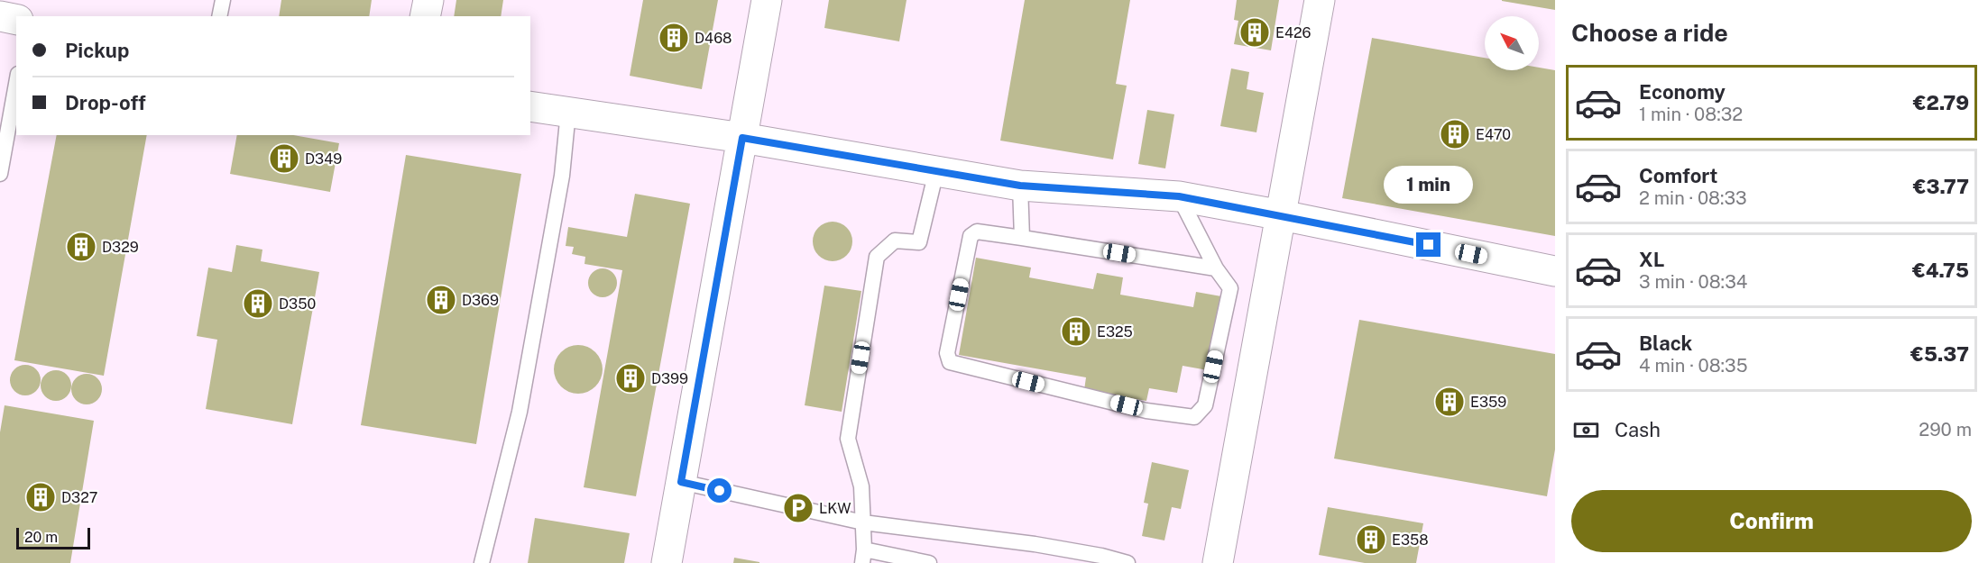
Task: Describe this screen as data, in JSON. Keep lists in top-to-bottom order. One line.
{"places":{"building":["E426","D468","E470","D349","D329","D369","D350","E325","D399","E359","D327","E358"],"parking":["LKW"]},"scale_bar":"20 m","north":"top left","page":{"heading":"Choose a ride","banner":["Pickup","Drop-off"],"list":[{"name":"Economy","note":"1 min · 08:32","value":"€2.79"},{"name":"Comfort","note":"2 min · 08:33","value":"€3.77"},{"name":"XL","note":"3 min · 08:34","value":"€4.75"},{"name":"Black","note":"4 min · 08:35","value":"€5.37"}],"bubble":"1 min","pay":["Cash","290 m"],"buttons":"Confirm","scale":"20 m"}}
